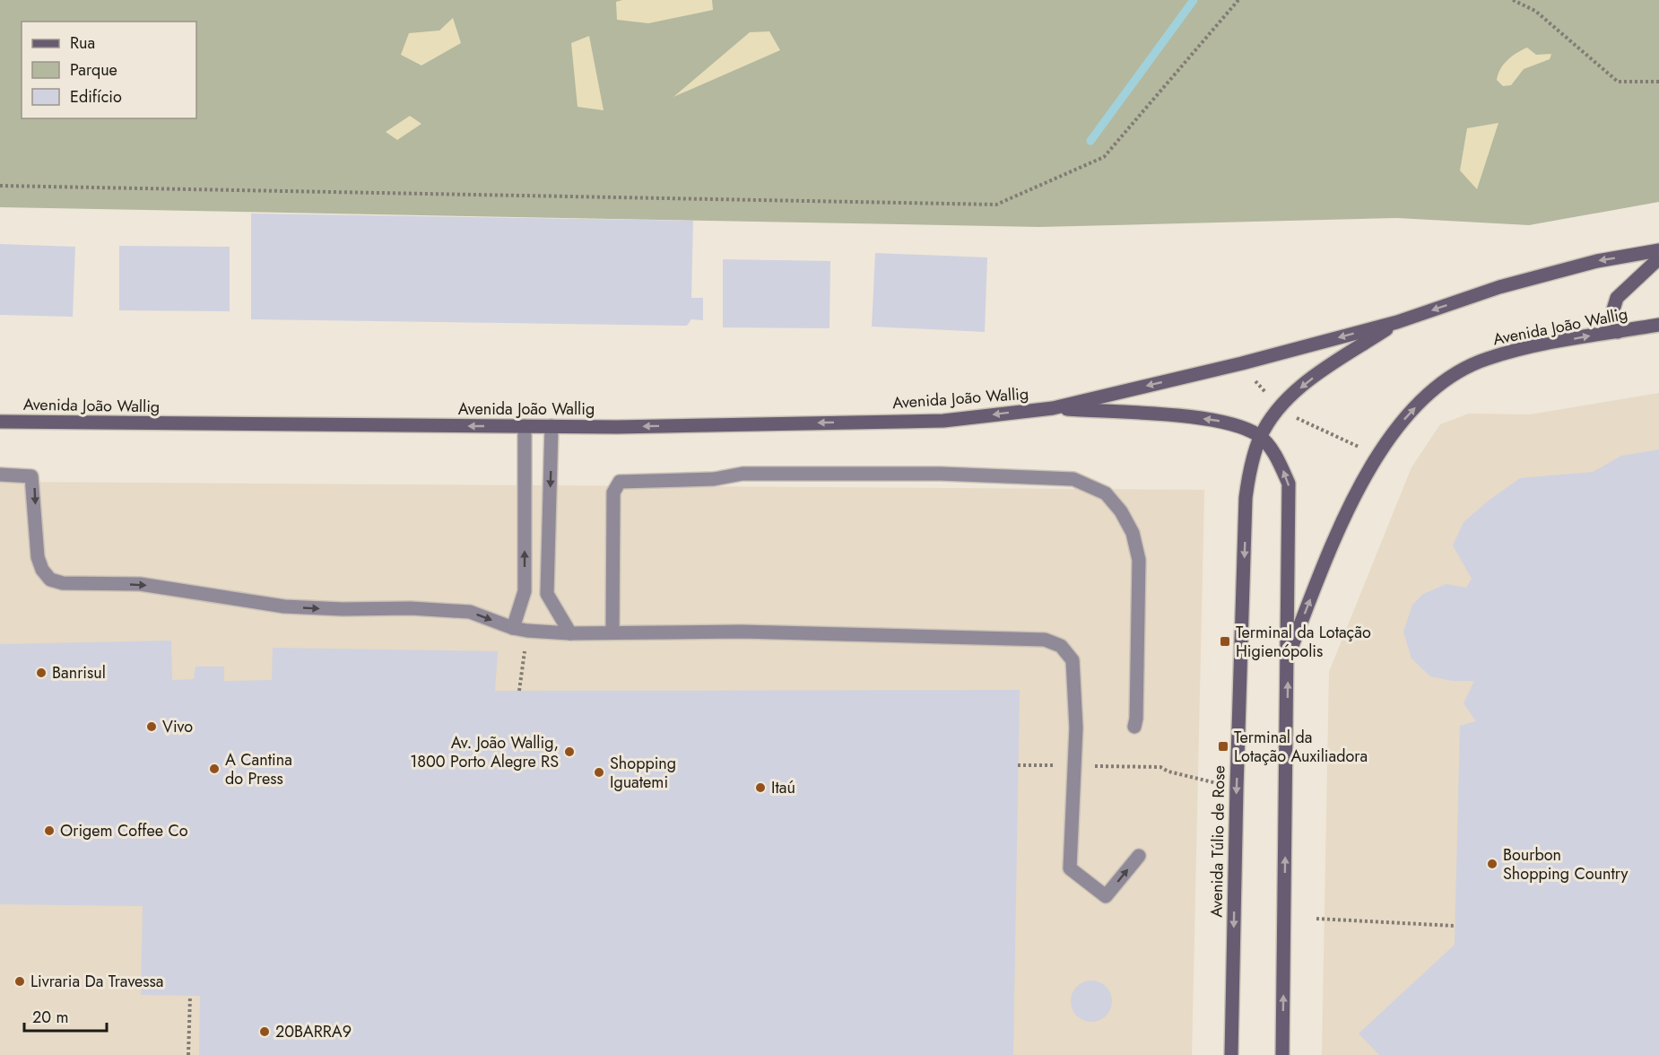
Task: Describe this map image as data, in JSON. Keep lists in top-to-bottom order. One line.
{"streets":{"main road":["Avenida João Wallig","Avenida Túlio de Rose"]},"crossings":[["Avenida João Wallig","Avenida Túlio de Rose"]],"places":{"transit":["Terminal da Lotação Higienópolis","Terminal da Lotação Auxiliadora"],"other":["Banrisul","Vivo","Av. João Wallig, 1800 Porto Alegre RS","A Cantina do Press","Shopping Iguatemi","Itaú","Origem Coffee Co","Bourbon Shopping Country","Livraria Da Travessa","20BARRA9"]},"legend":["Rua","Parque","Edifício"],"scale_bar":"20 m"}
